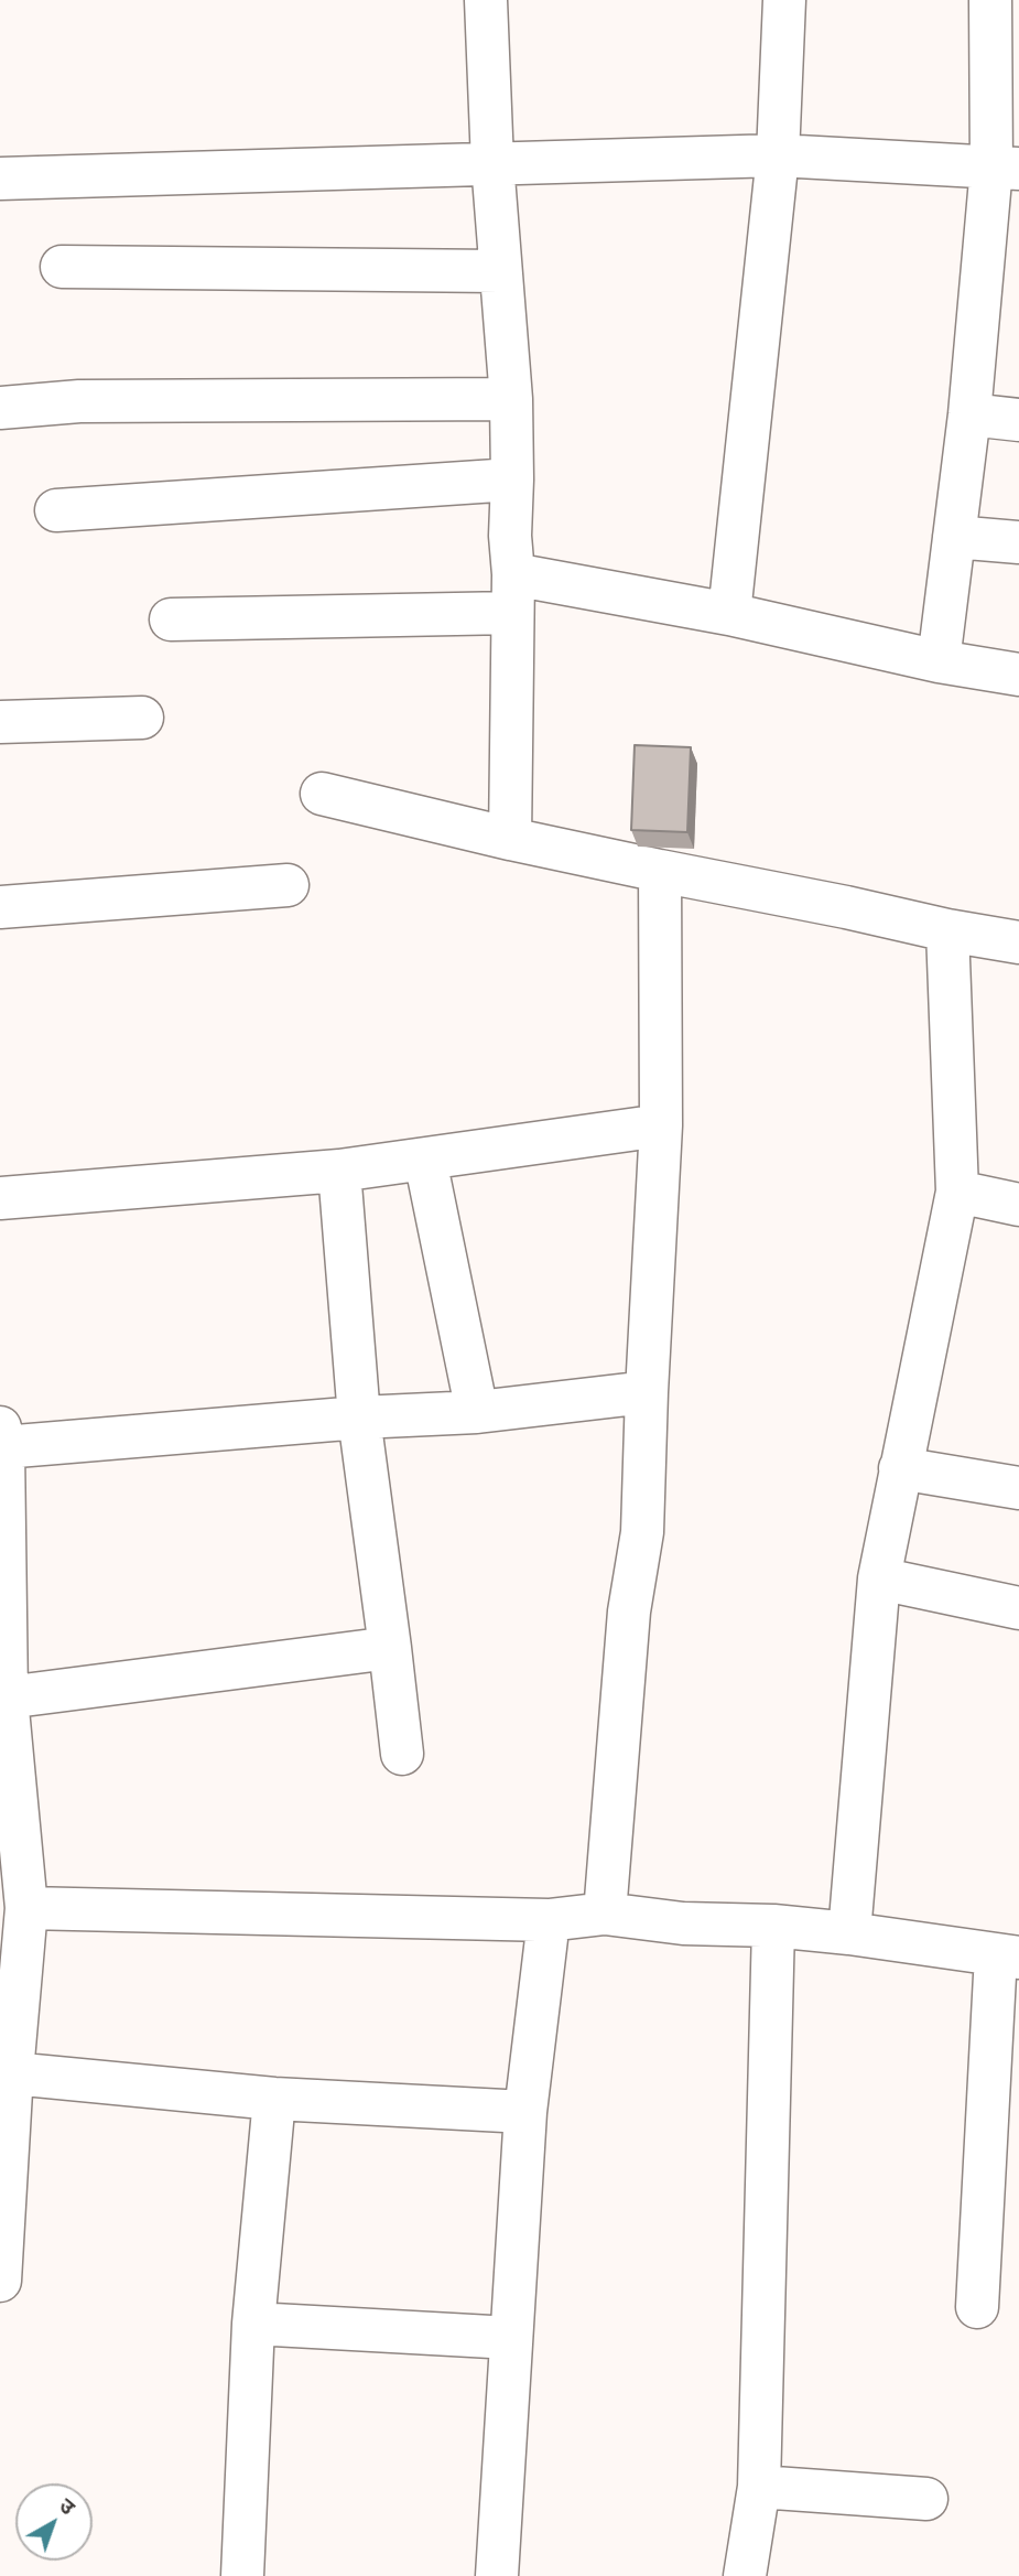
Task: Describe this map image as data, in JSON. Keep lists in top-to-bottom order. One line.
{"north":"top right"}
